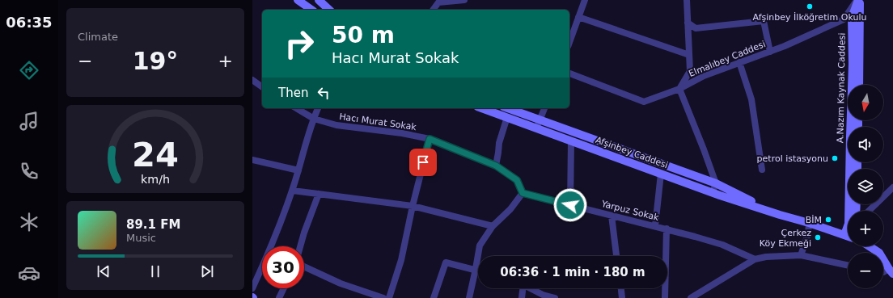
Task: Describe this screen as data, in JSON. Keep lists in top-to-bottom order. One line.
{"streets":{"main road":["A.Nazım Kaynak Caddesi","Afşinbey Caddesi"],"street":["Elmalıbey Caddesi","Hacı Murat Sokak","Yarpuz Sokak"]},"crossings":[["Elmalıbey Caddesi","A.Nazım Kaynak Caddesi"],["A.Nazım Kaynak Caddesi","Afşinbey Caddesi"],["Hacı Murat Sokak","Yarpuz Sokak"]],"places":["Afşinbey İlköğretim Okulu","petrol istasyonu","BİM","Çerkez Köy Ekmeği"],"north":"bottom","page":{"tabs":"06:35","tile":"Climate","turn":["50 m","Hacı Murat Sokak"],"heat":["−","19°","+"],"then":"Then","map_buttons":["+","−"],"song":["89.1 FM","Music"],"limit":"30","trip":"06:36 · 1 min · 180 m","gauge":["24","km/h"]}}
